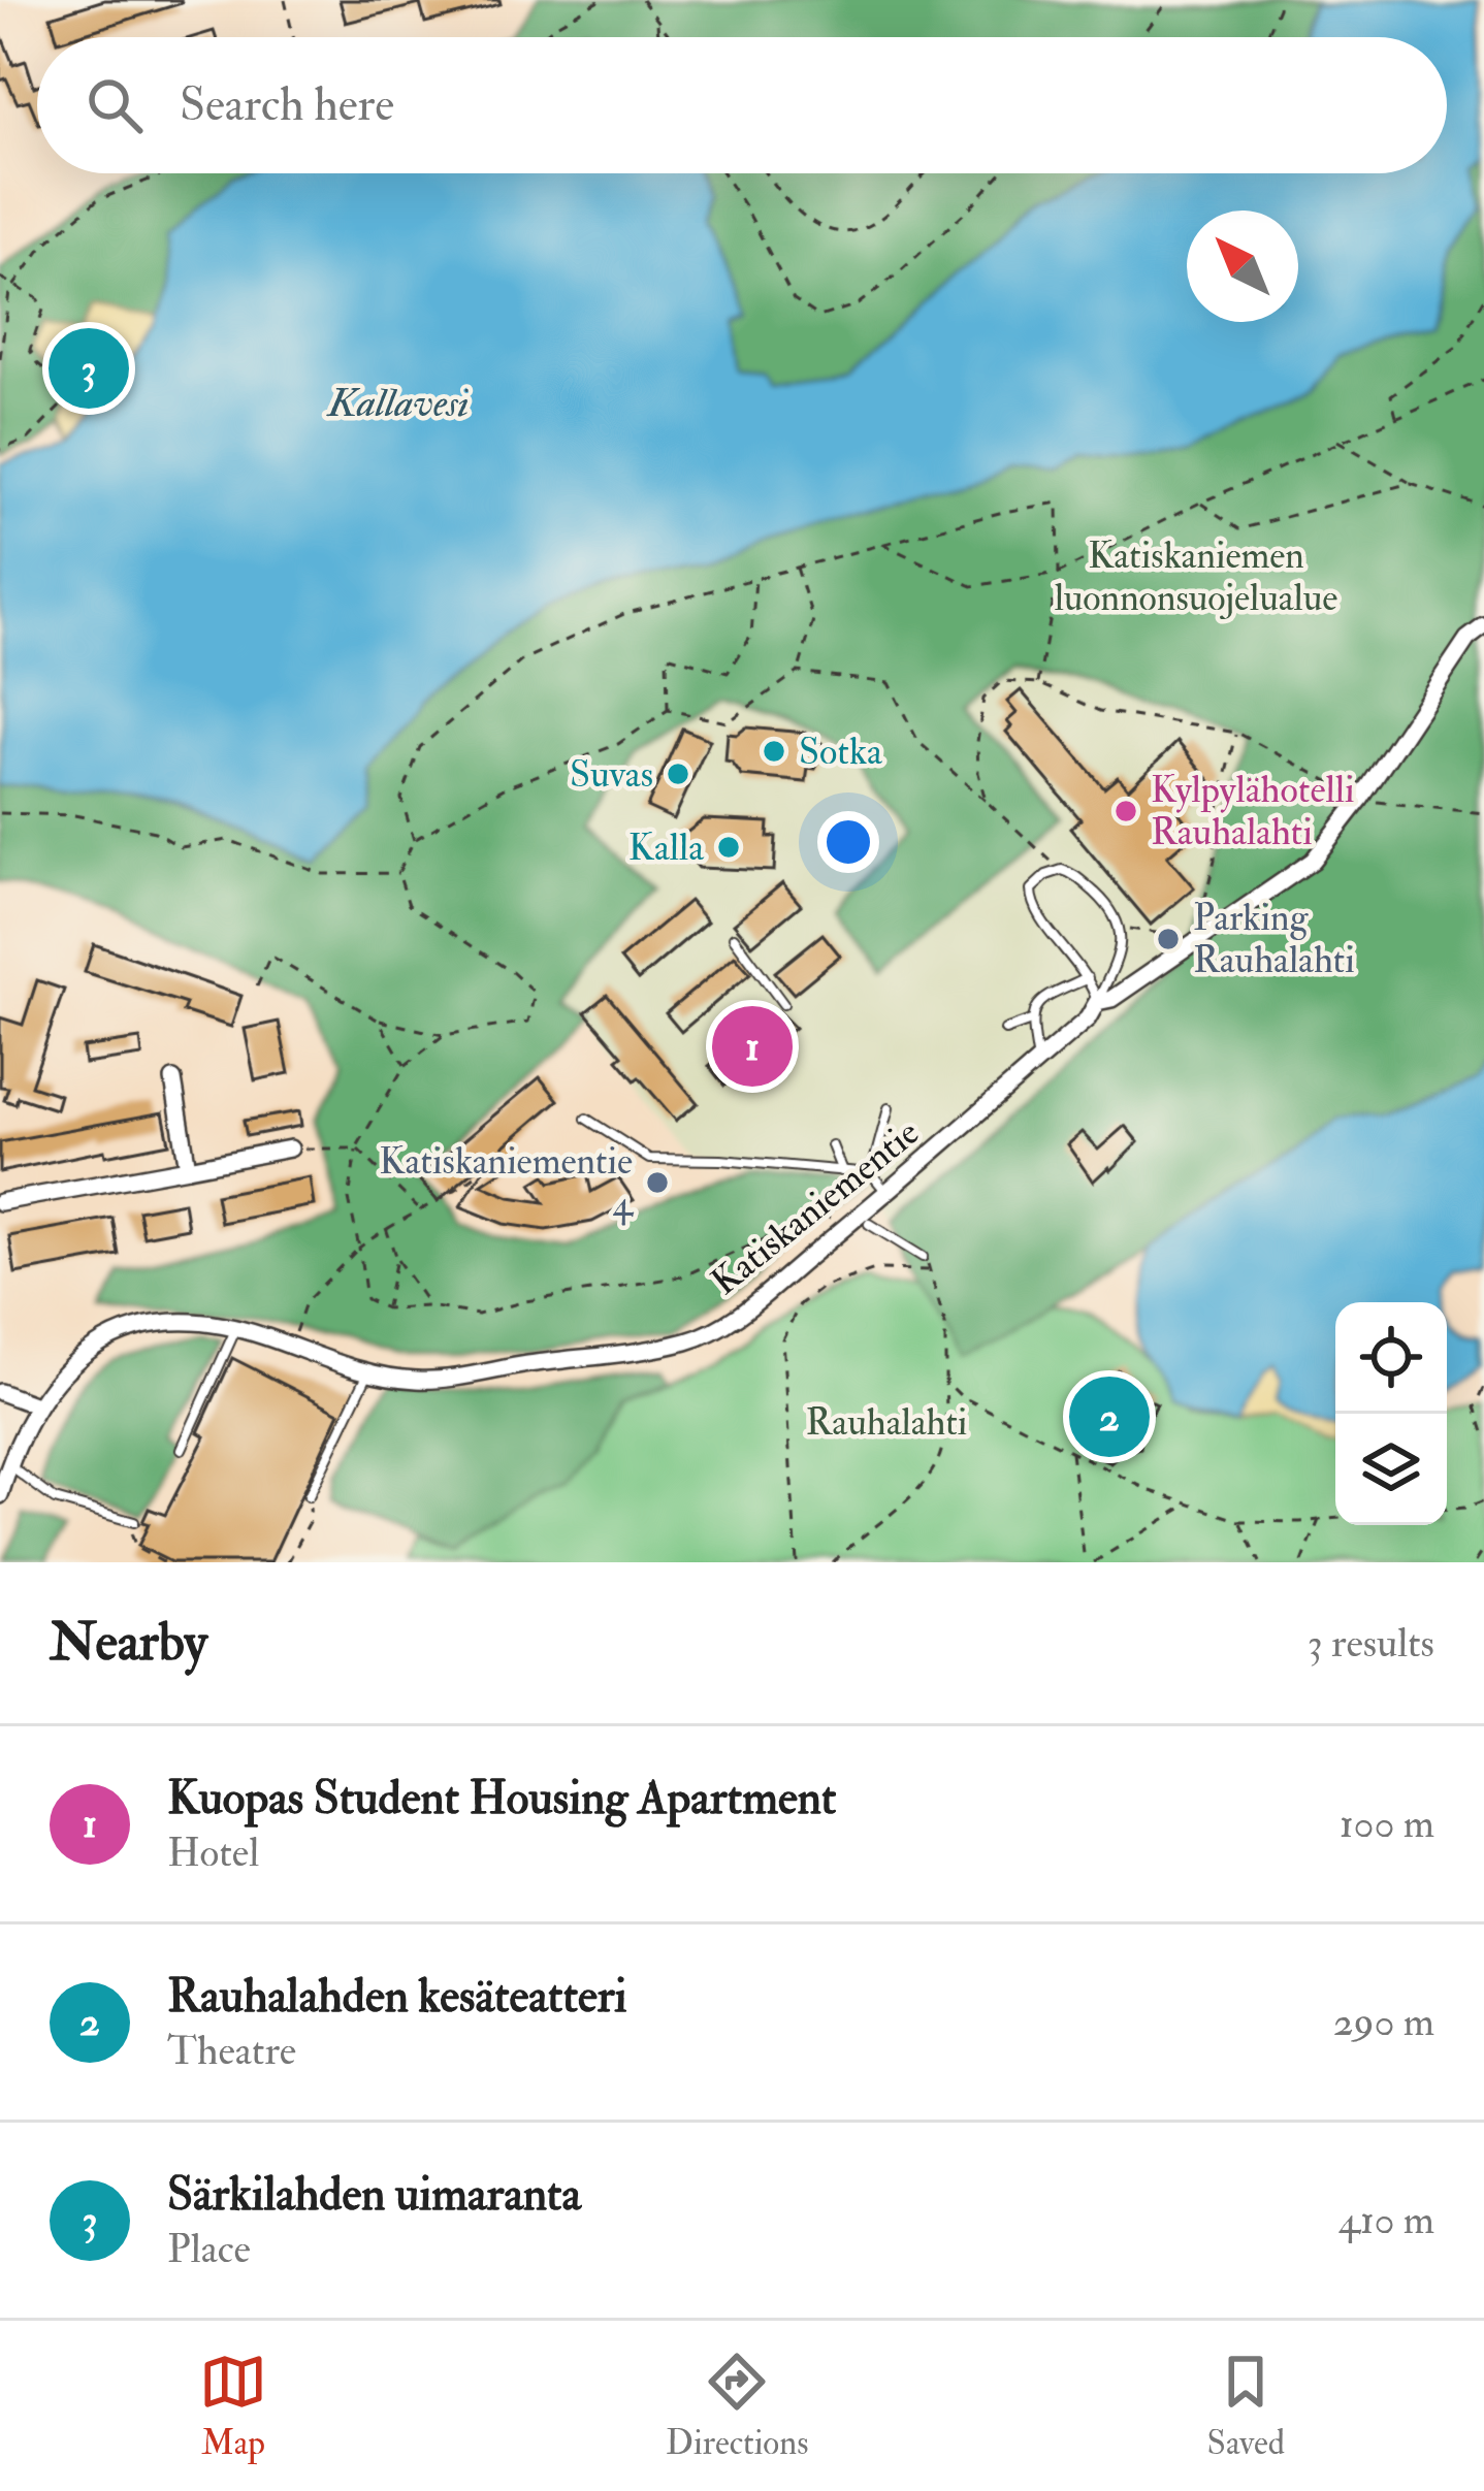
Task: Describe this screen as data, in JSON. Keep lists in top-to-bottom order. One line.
{"streets":{"street":["Katiskaniementie"]},"water":["Kallavesi"],"parks":["Katiskaniemen luonnonsuojelualue","Rauhalahti"],"places":["Sotka","Suvas","Kylpylähotelli Rauhalahti","Kalla","Parking Rauhalahti","Katiskaniementie 4"],"north":"top left","page":{"search":"Search here","pins":["3","1","2"],"heading":["Nearby","3 results"],"list":[{"mark":"1","name":"Kuopas Student Housing Apartment","note":"Hotel","value":"100 m"},{"mark":"2","name":"Rauhalahden kesäteatteri","note":"Theatre","value":"290 m"},{"mark":"3","name":"Särkilahden uimaranta","note":"Place","value":"410 m"}],"nav":["Map","Directions","Saved"]}}
